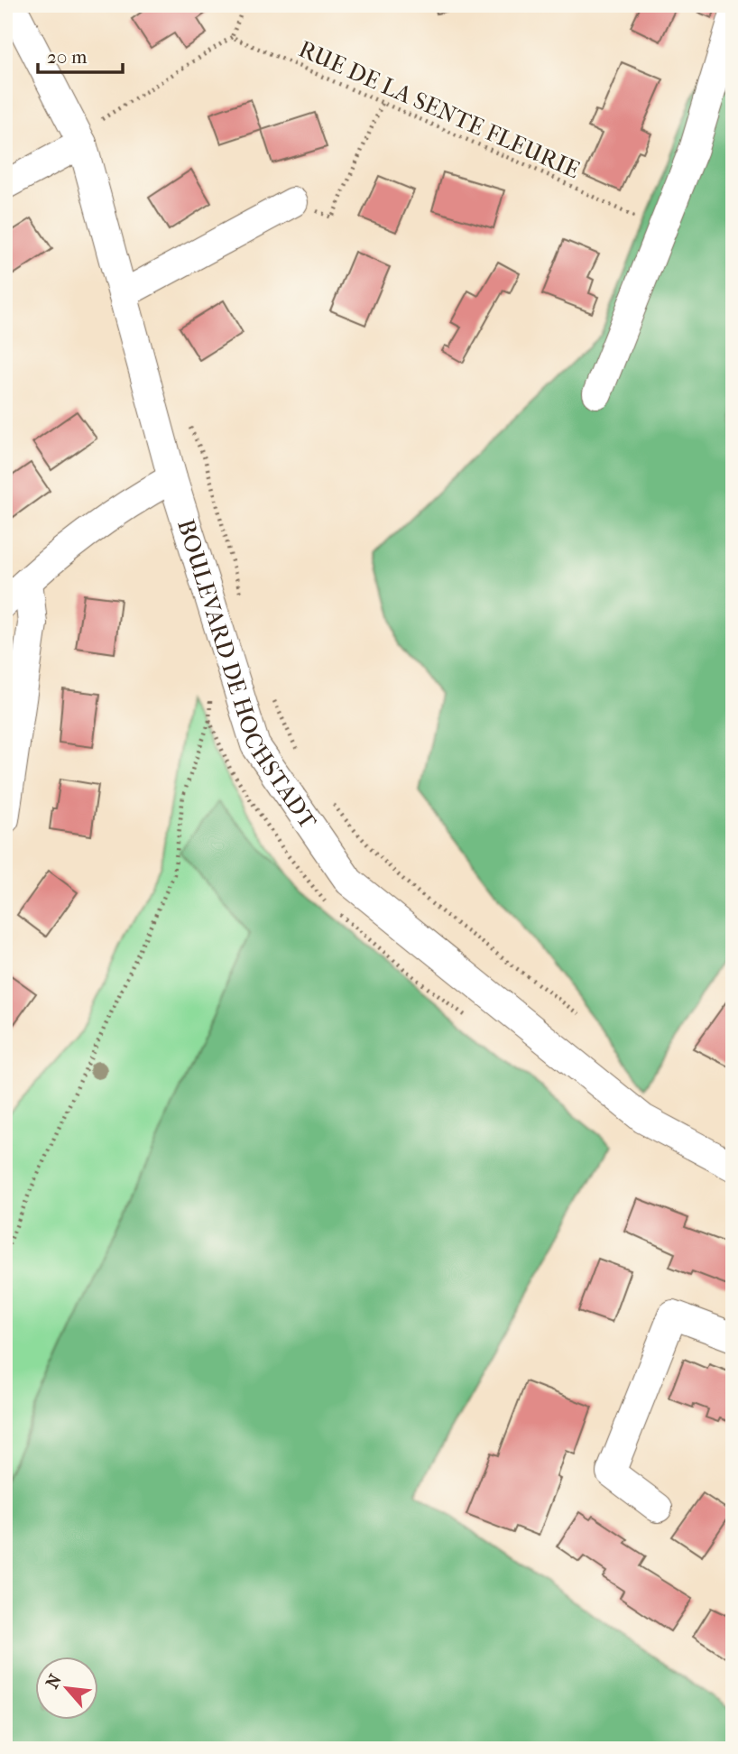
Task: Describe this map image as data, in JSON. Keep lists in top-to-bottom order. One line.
{"streets":{"street":["BOULEVARD DE HOCHSTADT"],"path":["RUE DE LA SENTE FLEURIE"]},"scale_bar":"20 m","north":"top left"}
